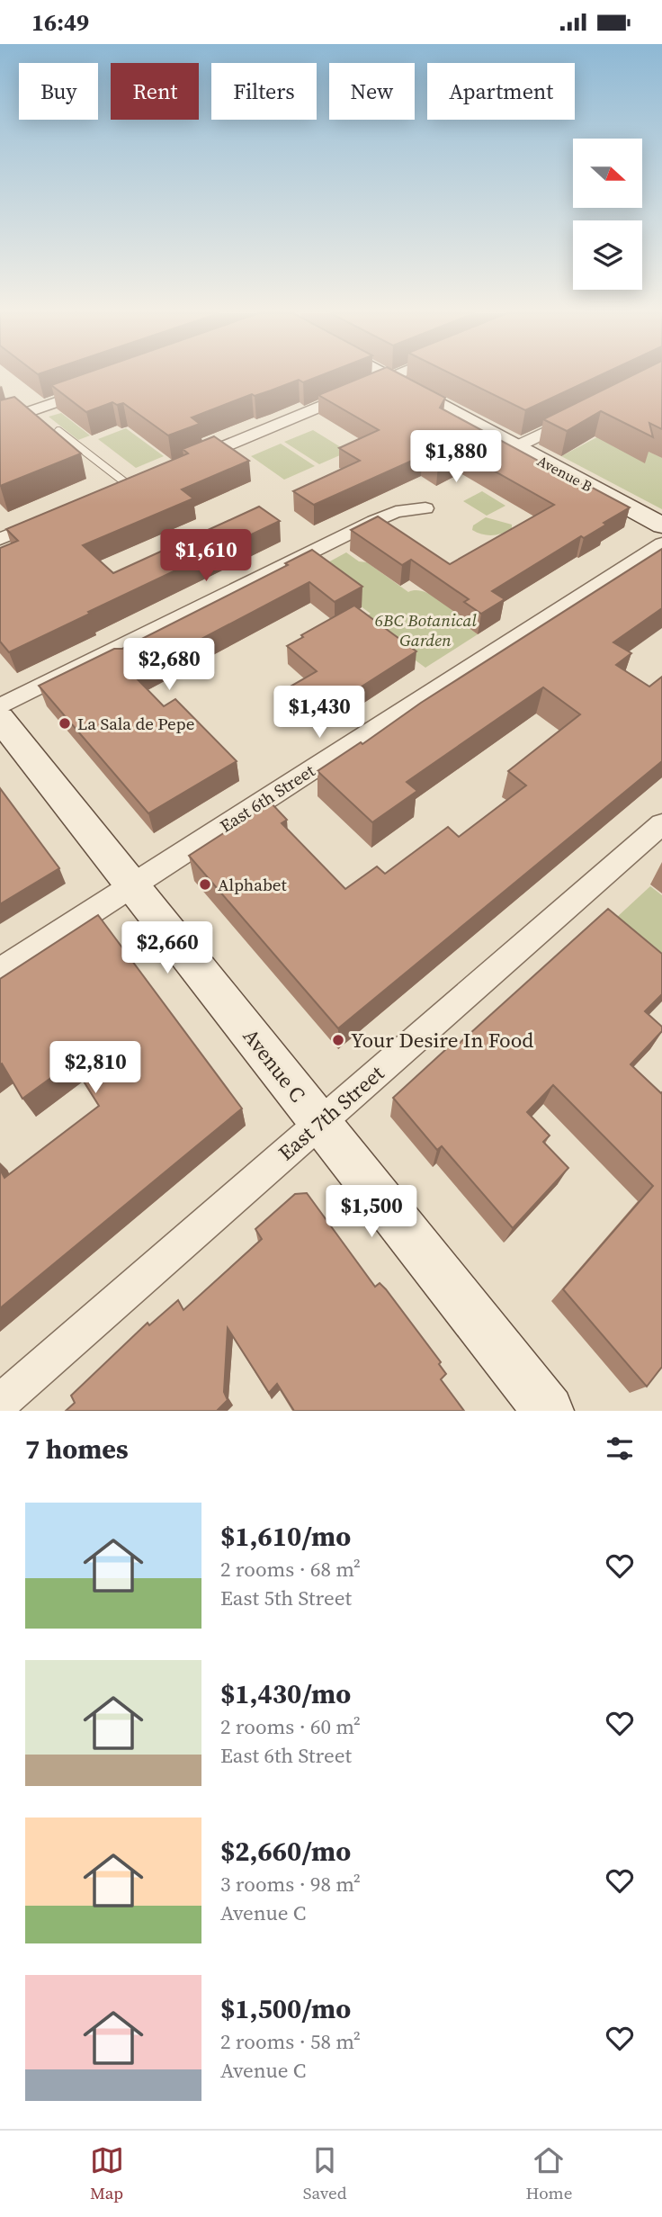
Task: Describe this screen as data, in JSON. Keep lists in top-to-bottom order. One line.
{"streets":{"street":["Avenue B","East 6th Street","Avenue C","East 7th Street"]},"crossings":[["East 6th Street","Avenue C"],["Avenue C","East 7th Street"]],"parks":["6BC Botanical Garden"],"places":["La Sala de Pepe","Alphabet","Your Desire In Food"],"north":"right","page":{"status":"16:49","chip":["Buy","Rent","Filters","New","Apartment"],"price":["$1,880","$1,610","$2,680","$1,430","$2,660","$2,810","$1,500"],"heading":"7 homes","list":[{"name":"$1,610/mo","note":"2 rooms · 68 m² · East 5th Street"},{"name":"$1,430/mo","note":"2 rooms · 60 m² · East 6th Street"},{"name":"$2,660/mo","note":"3 rooms · 98 m² · Avenue C"},{"name":"$1,500/mo","note":"2 rooms · 58 m² · Avenue C"}],"tabs":["Map","Saved","Home"]}}
